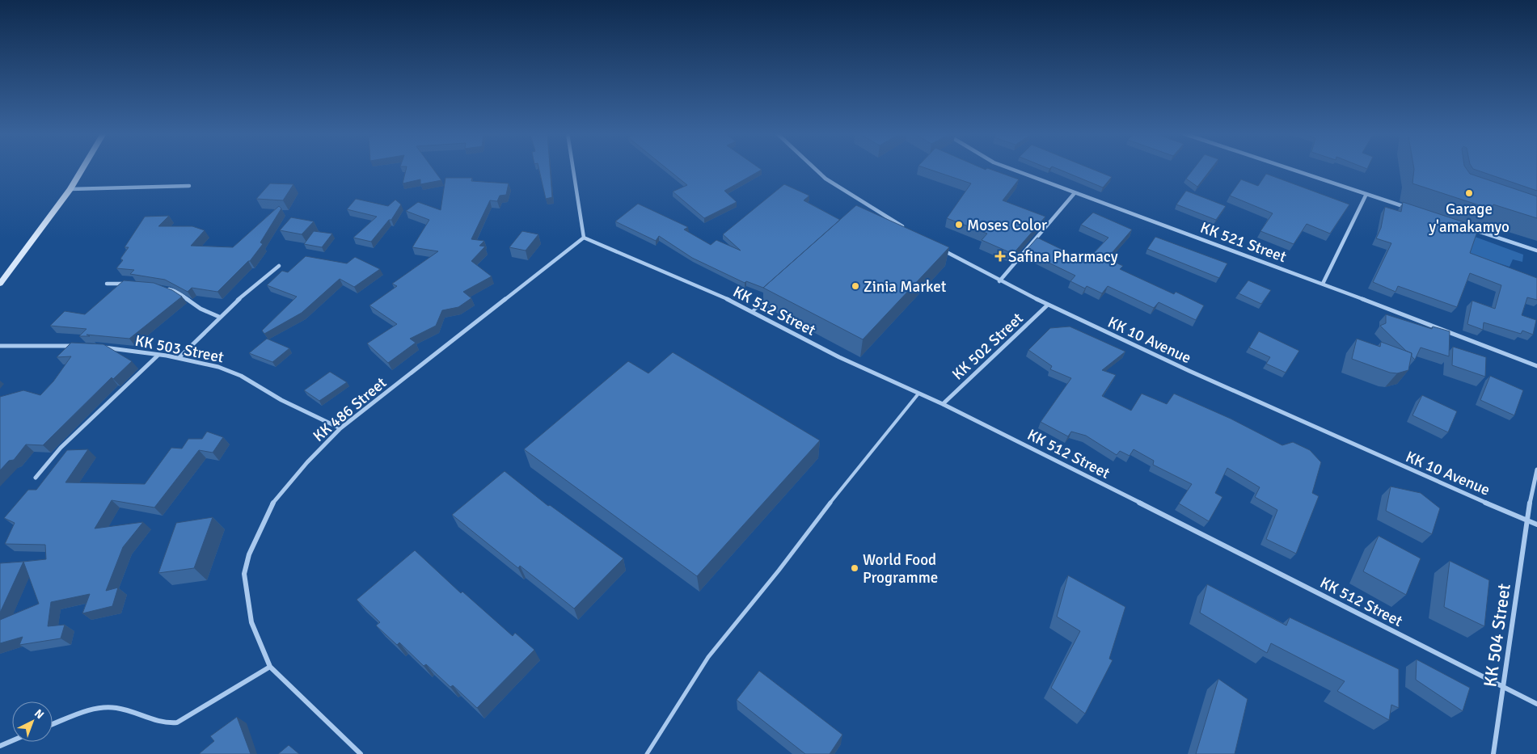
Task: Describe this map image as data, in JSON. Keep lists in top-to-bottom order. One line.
{"streets":{"street":["KK 521 Street","KK 512 Street","KK 10 Avenue","KK 502 Street","KK 503 Street","KK 486 Street","KK 504 Street"]},"crossings":[["KK 512 Street","KK 502 Street"],["KK 512 Street","KK 486 Street"],["KK 512 Street","KK 504 Street"],["KK 10 Avenue","KK 502 Street"],["KK 10 Avenue","KK 504 Street"],["KK 503 Street","KK 486 Street"]],"places":{"other":["Garage y'amakamyo","Moses Color","Zinia Market","World Food Programme"],"health":["Safina Pharmacy"]},"north":"top right"}
